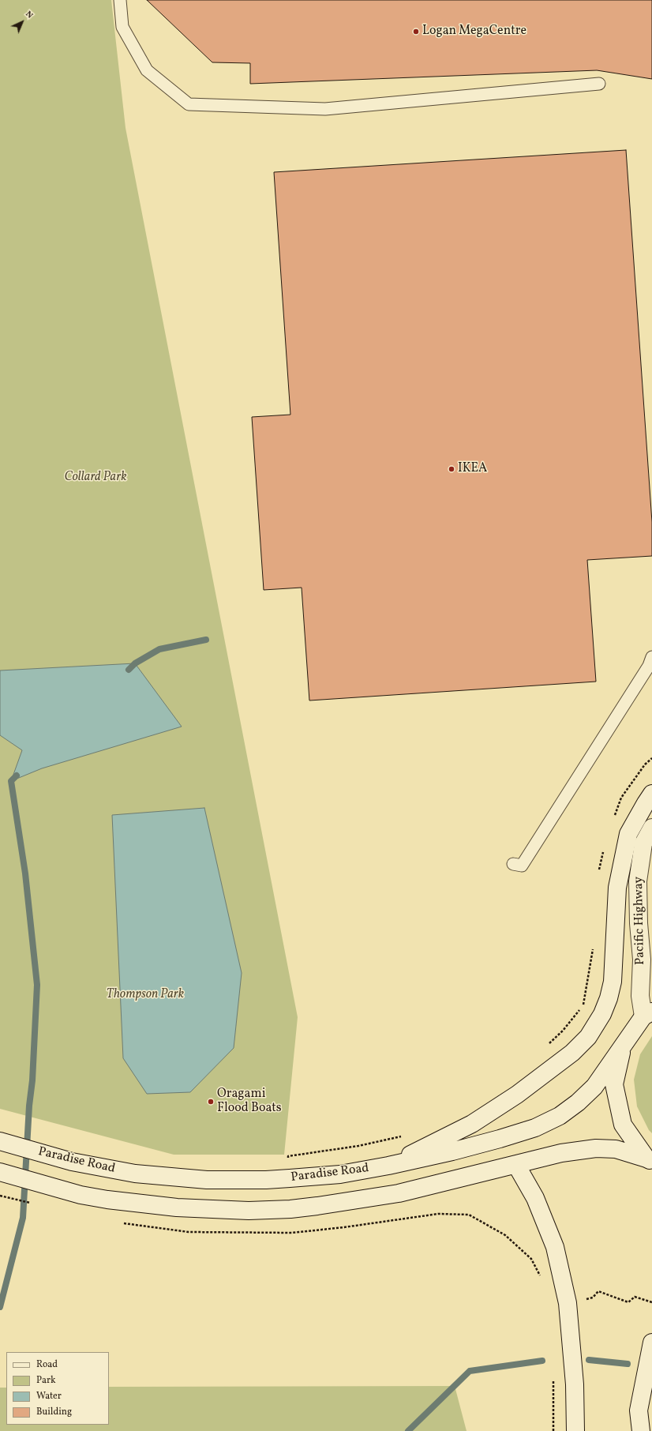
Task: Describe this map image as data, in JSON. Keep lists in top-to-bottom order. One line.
{"streets":{"main road":["Pacific Highway","Paradise Road"]},"crossings":[["Pacific Highway","Paradise Road"]],"parks":["Collard Park","Thompson Park"],"places":["Logan MegaCentre","IKEA","Oragami Flood Boats"],"legend":["Road","Park","Water","Building"],"north":"top right"}
